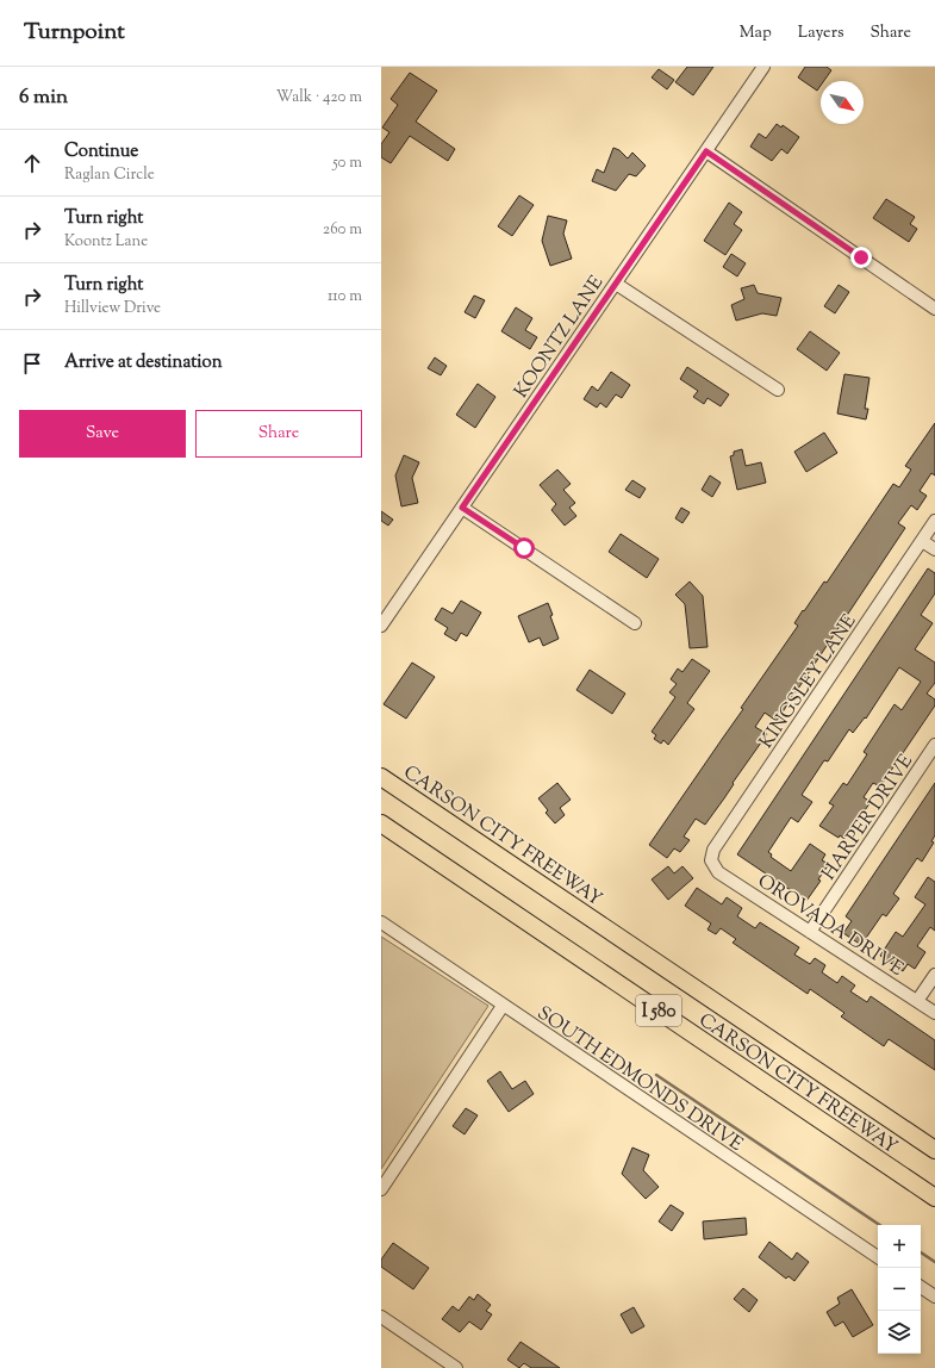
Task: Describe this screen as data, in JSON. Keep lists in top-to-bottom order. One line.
{"streets":{"highway":["CARSON CITY FREEWAY","I 580"],"street":["KOONTZ LANE","KINGSLEY LANE","HARPER DRIVE","OROVADA DRIVE","SOUTH EDMONDS DRIVE"]},"crossings":[["KINGSLEY LANE","OROVADA DRIVE"],["HARPER DRIVE","OROVADA DRIVE"]],"north":"bottom right","page":{"header":"Turnpoint","nav":["Map","Layers","Share"],"heading":["6 min","Walk · 420 m"],"list":[["Continue","Raglan Circle","50 m"],["Turn right","Koontz Lane","260 m"],["Turn right","Hillview Drive","110 m"],"Arrive at destination"],"buttons":["Save","Share"],"map_buttons":["+","−"]}}
